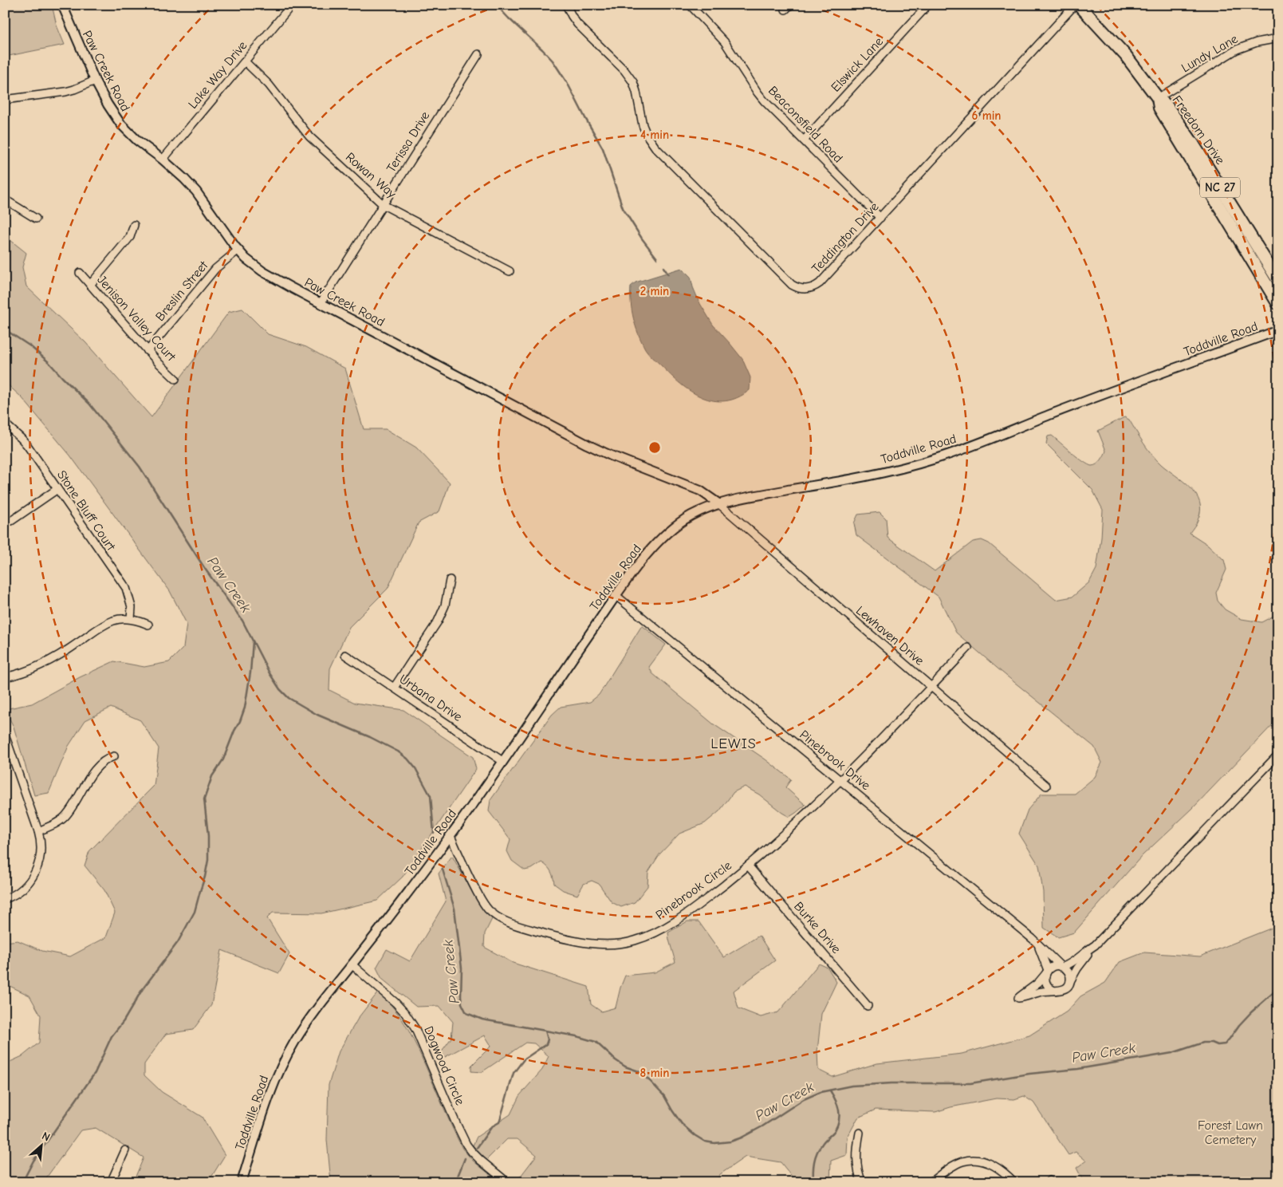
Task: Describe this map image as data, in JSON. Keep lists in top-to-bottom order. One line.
{"streets":{"main road":["Freedom Drive","NC 27"],"street":["Lundy Lane","Elswick Lane","Paw Creek Road","Lake Way Drive","Beaconsfield Road","Terissa Drive","Rowan Way","Teddington Drive","Breslin Street","Jenison Valley Court","Toddville Road","Stone Bluff Court","Lewhaven Drive","Urbana Drive","Pinebrook Drive","Pinebrook Circle","Burke Drive","Dogwood Circle"]},"crossings":[["Lundy Lane","Freedom Drive"],["Elswick Lane","Beaconsfield Road"],["Paw Creek Road","Lake Way Drive"],["Paw Creek Road","Terissa Drive"],["Paw Creek Road","Breslin Street"],["Paw Creek Road","Toddville Road"],["Paw Creek Road","Lewhaven Drive"],["Lake Way Drive","Rowan Way"],["Beaconsfield Road","Teddington Drive"],["Terissa Drive","Rowan Way"],["Breslin Street","Jenison Valley Court"],["Toddville Road","Lewhaven Drive"],["Toddville Road","Urbana Drive"],["Toddville Road","Pinebrook Drive"],["Toddville Road","Pinebrook Circle"],["Toddville Road","Dogwood Circle"],["Lewhaven Drive","Pinebrook Circle"],["Pinebrook Drive","Pinebrook Circle"],["Pinebrook Circle","Burke Drive"]],"districts":["LEWIS"],"water":["Paw Creek"],"parks":["Forest Lawn Cemetery"],"north":"top right","rings":["6 min","4 min","2 min","8 min"]}
